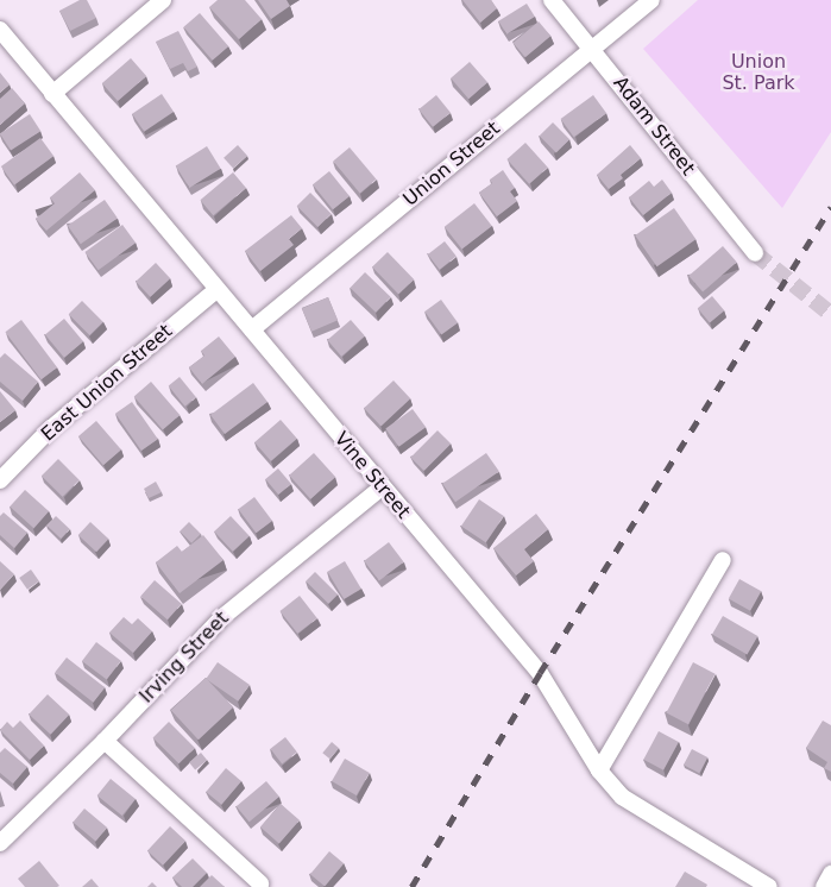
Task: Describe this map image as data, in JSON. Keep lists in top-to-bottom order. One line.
{"streets":{"street":["Adam Street","Union Street","East Union Street","Vine Street","Irving Street"]},"crossings":[["Adam Street","Union Street"],["Union Street","Vine Street"],["East Union Street","Vine Street"],["Vine Street","Irving Street"]],"parks":["Union St. Park"]}
